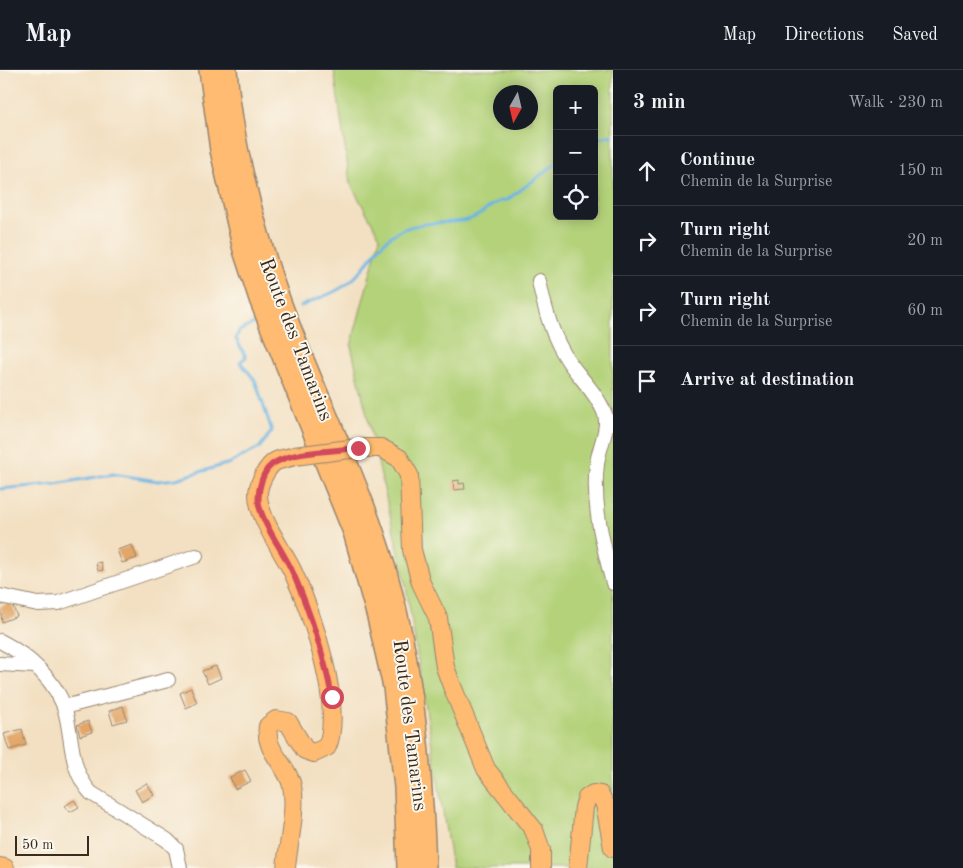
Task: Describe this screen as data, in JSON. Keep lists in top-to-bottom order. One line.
{"streets":{"highway":["Route des Tamarins"]},"scale_bar":"50 m","north":"bottom","page":{"header":"Map","nav":["Map","Directions","Saved"],"heading":["3 min","Walk · 230 m"],"map_buttons":["+","−"],"list":[["Continue","Chemin de la Surprise","150 m"],["Turn right","Chemin de la Surprise","20 m"],["Turn right","Chemin de la Surprise","60 m"],"Arrive at destination"],"scale":"50 m"}}
